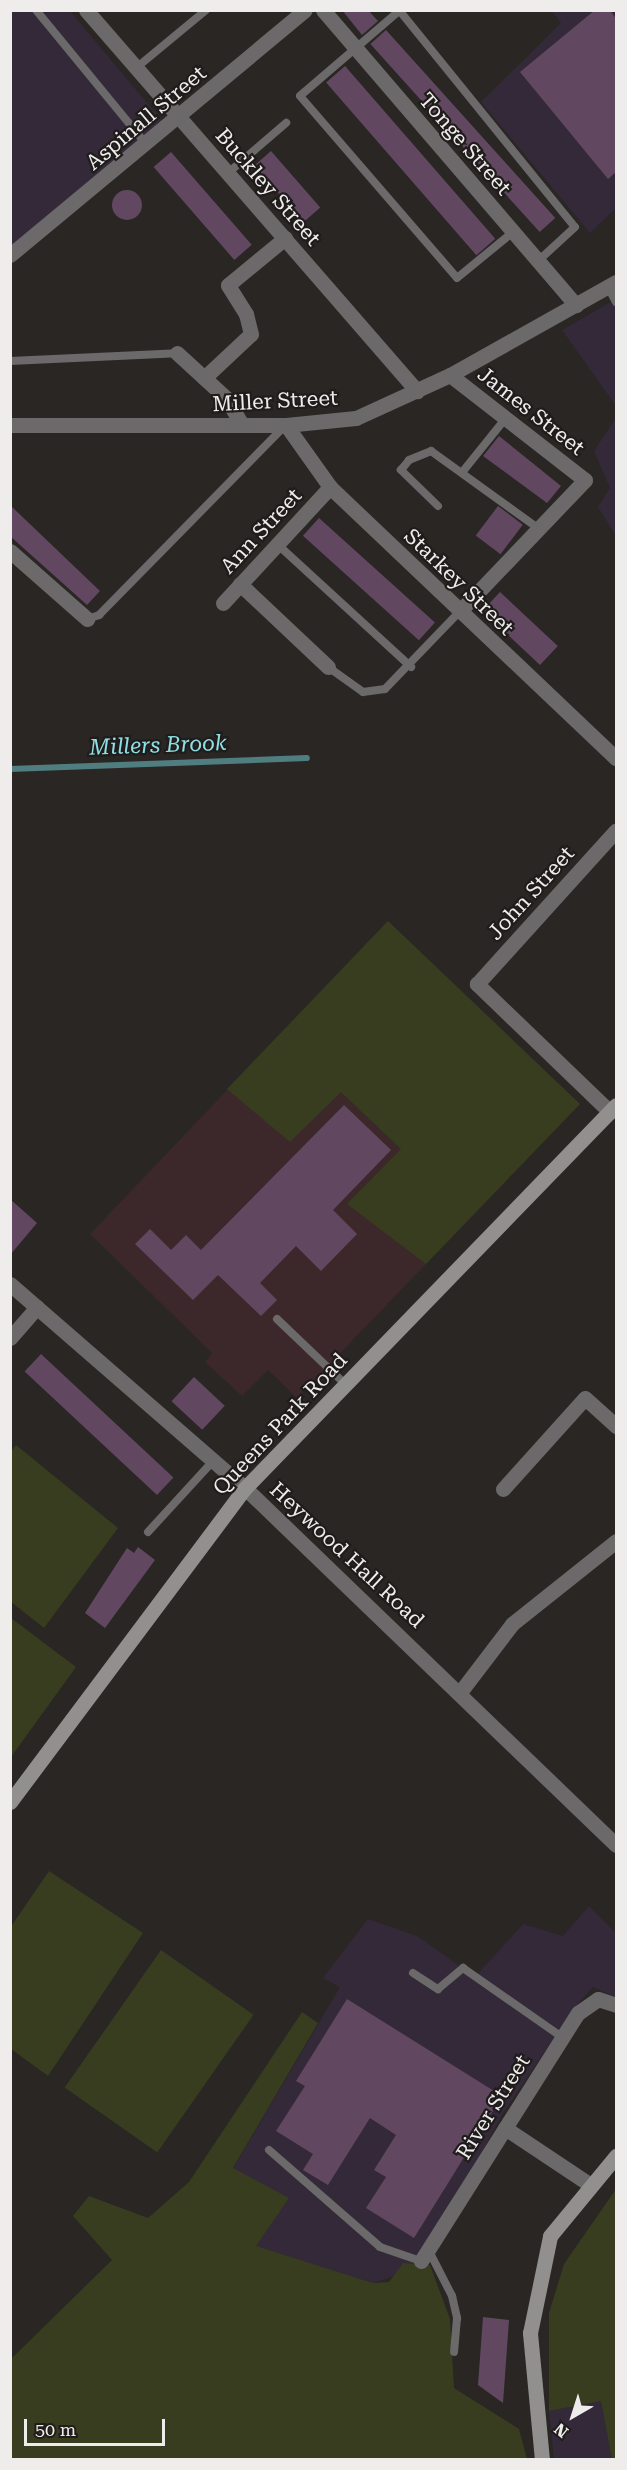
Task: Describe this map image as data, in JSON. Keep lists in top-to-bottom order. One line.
{"streets":{"street":["Aspinall Street","Tonge Street","Buckley Street","Miller Street","James Street","Ann Street","Starkey Street","John Street","Queens Park Road","Heywood Hall Road","River Street"]},"crossings":[["Aspinall Street","Buckley Street"],["Tonge Street","Miller Street"],["Buckley Street","Miller Street"],["Miller Street","James Street"],["Miller Street","Starkey Street"],["Ann Street","Starkey Street"],["John Street","Queens Park Road"],["Queens Park Road","Heywood Hall Road"]],"water":["Millers Brook"],"scale_bar":"50 m","north":"bottom left"}
